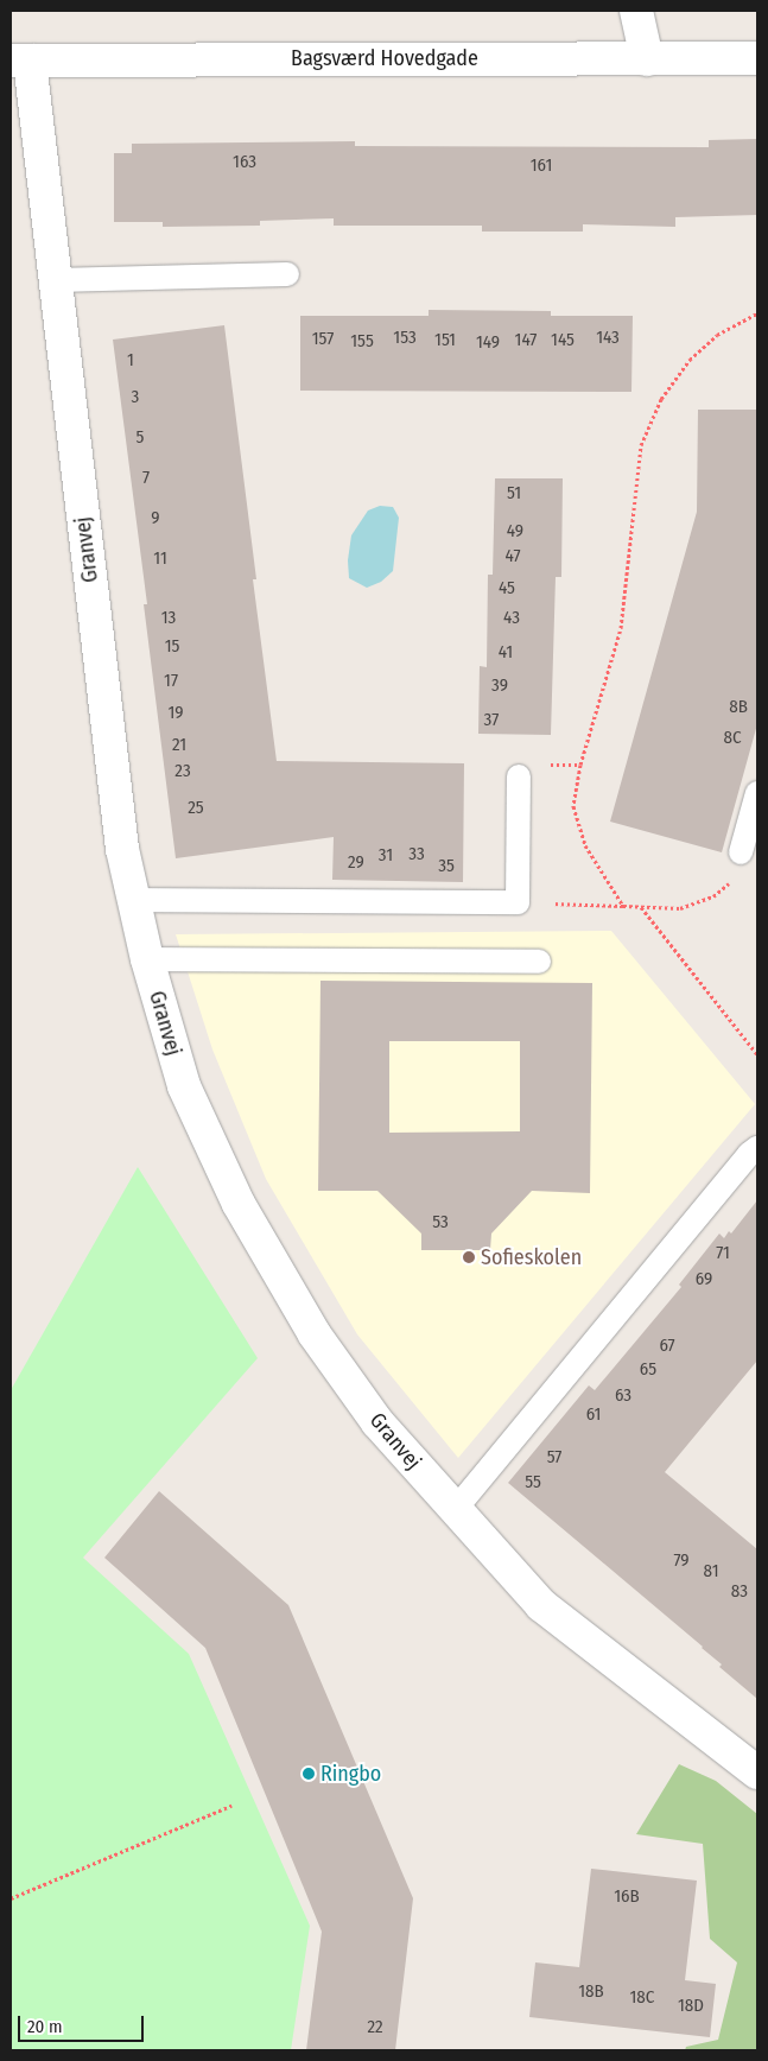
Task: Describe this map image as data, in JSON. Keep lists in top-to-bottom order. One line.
{"streets":{"street":["Bagsværd Hovedgade","Granvej"]},"crossings":[["Bagsværd Hovedgade","Granvej"]],"places":["Sofieskolen","Ringbo"],"house_numbers":["163","161","153","143","157","151","147","145","155","149","1","3","5","7","51","9","49","47","11","45","13","43","15","41","17","39","8B","19","37","8C","21","23","25","33","31","29","35","53","71","69","67","65","63","61","57","55","79","81","83","16B","18B","18C","18D","22"],"scale_bar":"20 m"}
